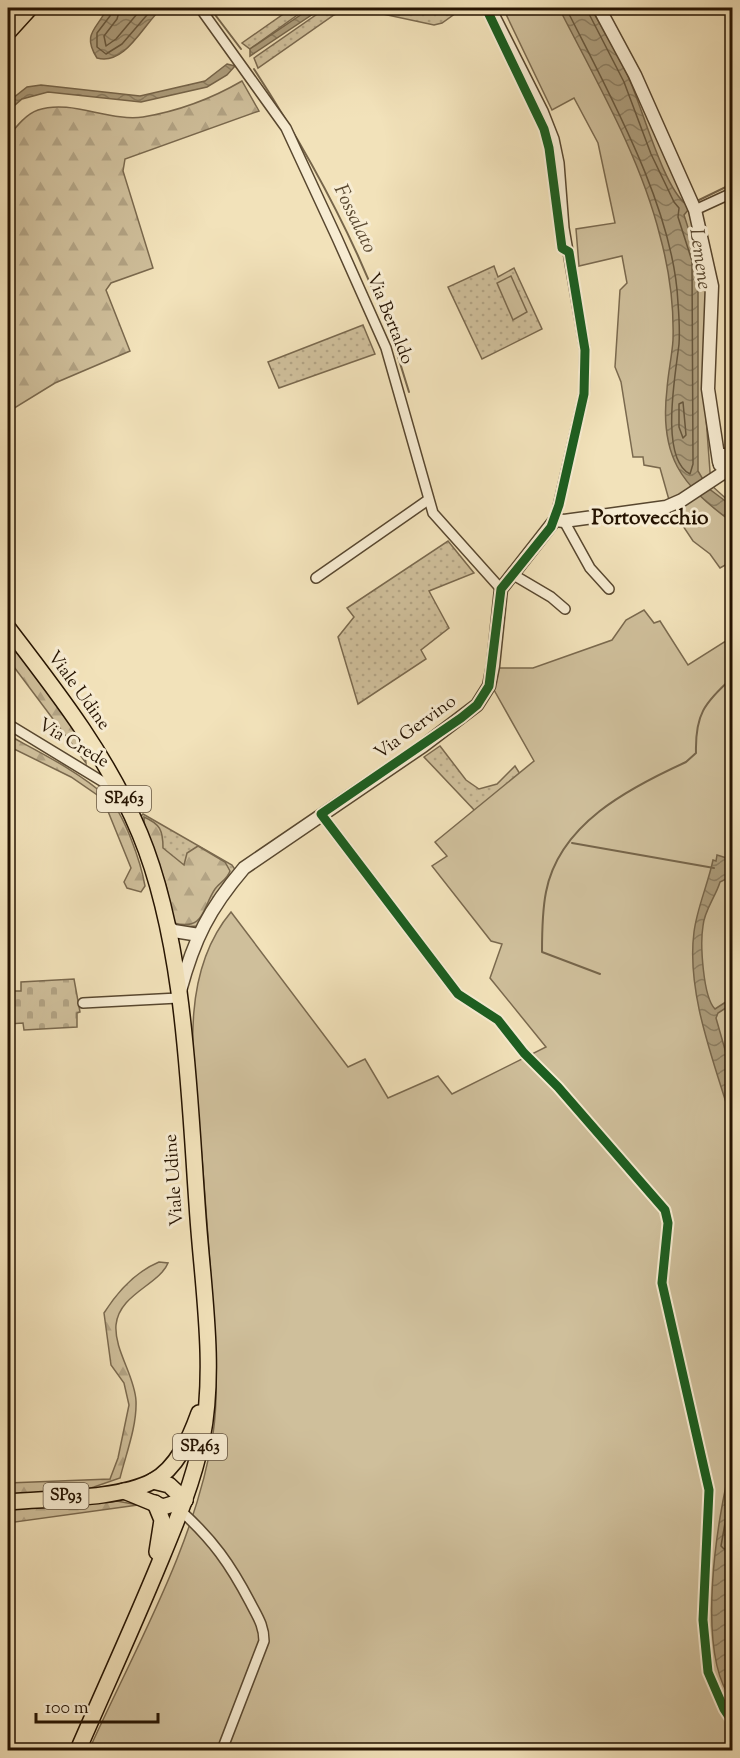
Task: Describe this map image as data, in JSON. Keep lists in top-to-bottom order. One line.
{"streets":{"main road":["Viale Udine","SP463","SP93"],"street":["Via Bertaldo","Via Gervino","Via Crede"]},"crossings":[["Via Bertaldo","Via Gervino"],["Viale Udine","Via Gervino"],["Viale Udine","Via Crede"],["Viale Udine","SP93"]],"districts":["Portovecchio"],"water":["Fossalato","Lemene"],"scale_bar":"100 m"}
